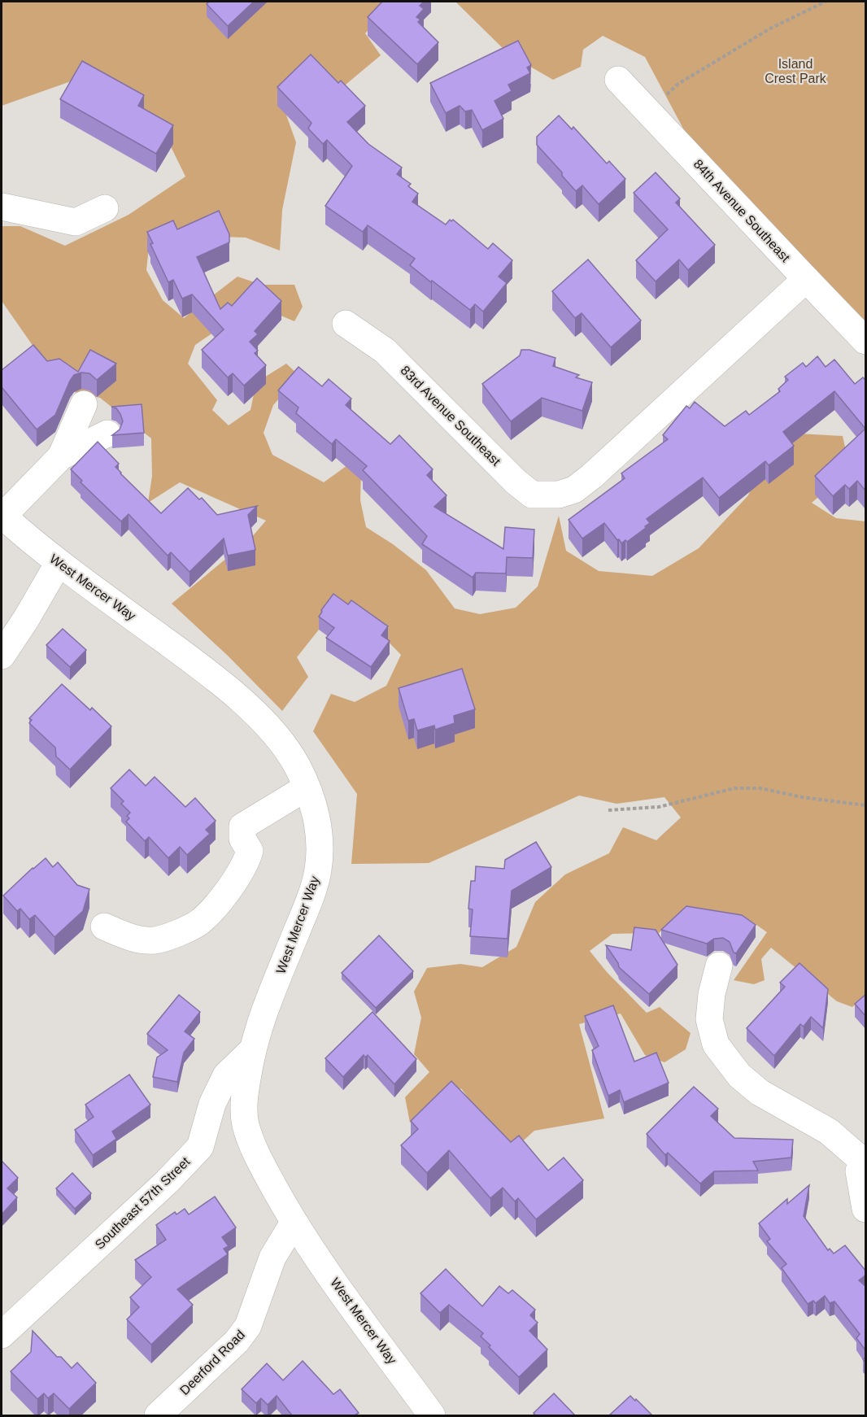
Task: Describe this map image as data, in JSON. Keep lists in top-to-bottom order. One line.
{"streets":{"street":["84th Avenue Southeast","83rd Avenue Southeast","West Mercer Way","Southeast 57th Street","Deerford Road"]},"crossings":[["84th Avenue Southeast","83rd Avenue Southeast"],["West Mercer Way","Southeast 57th Street"],["West Mercer Way","Deerford Road"]],"parks":["Island Crest Park"]}
